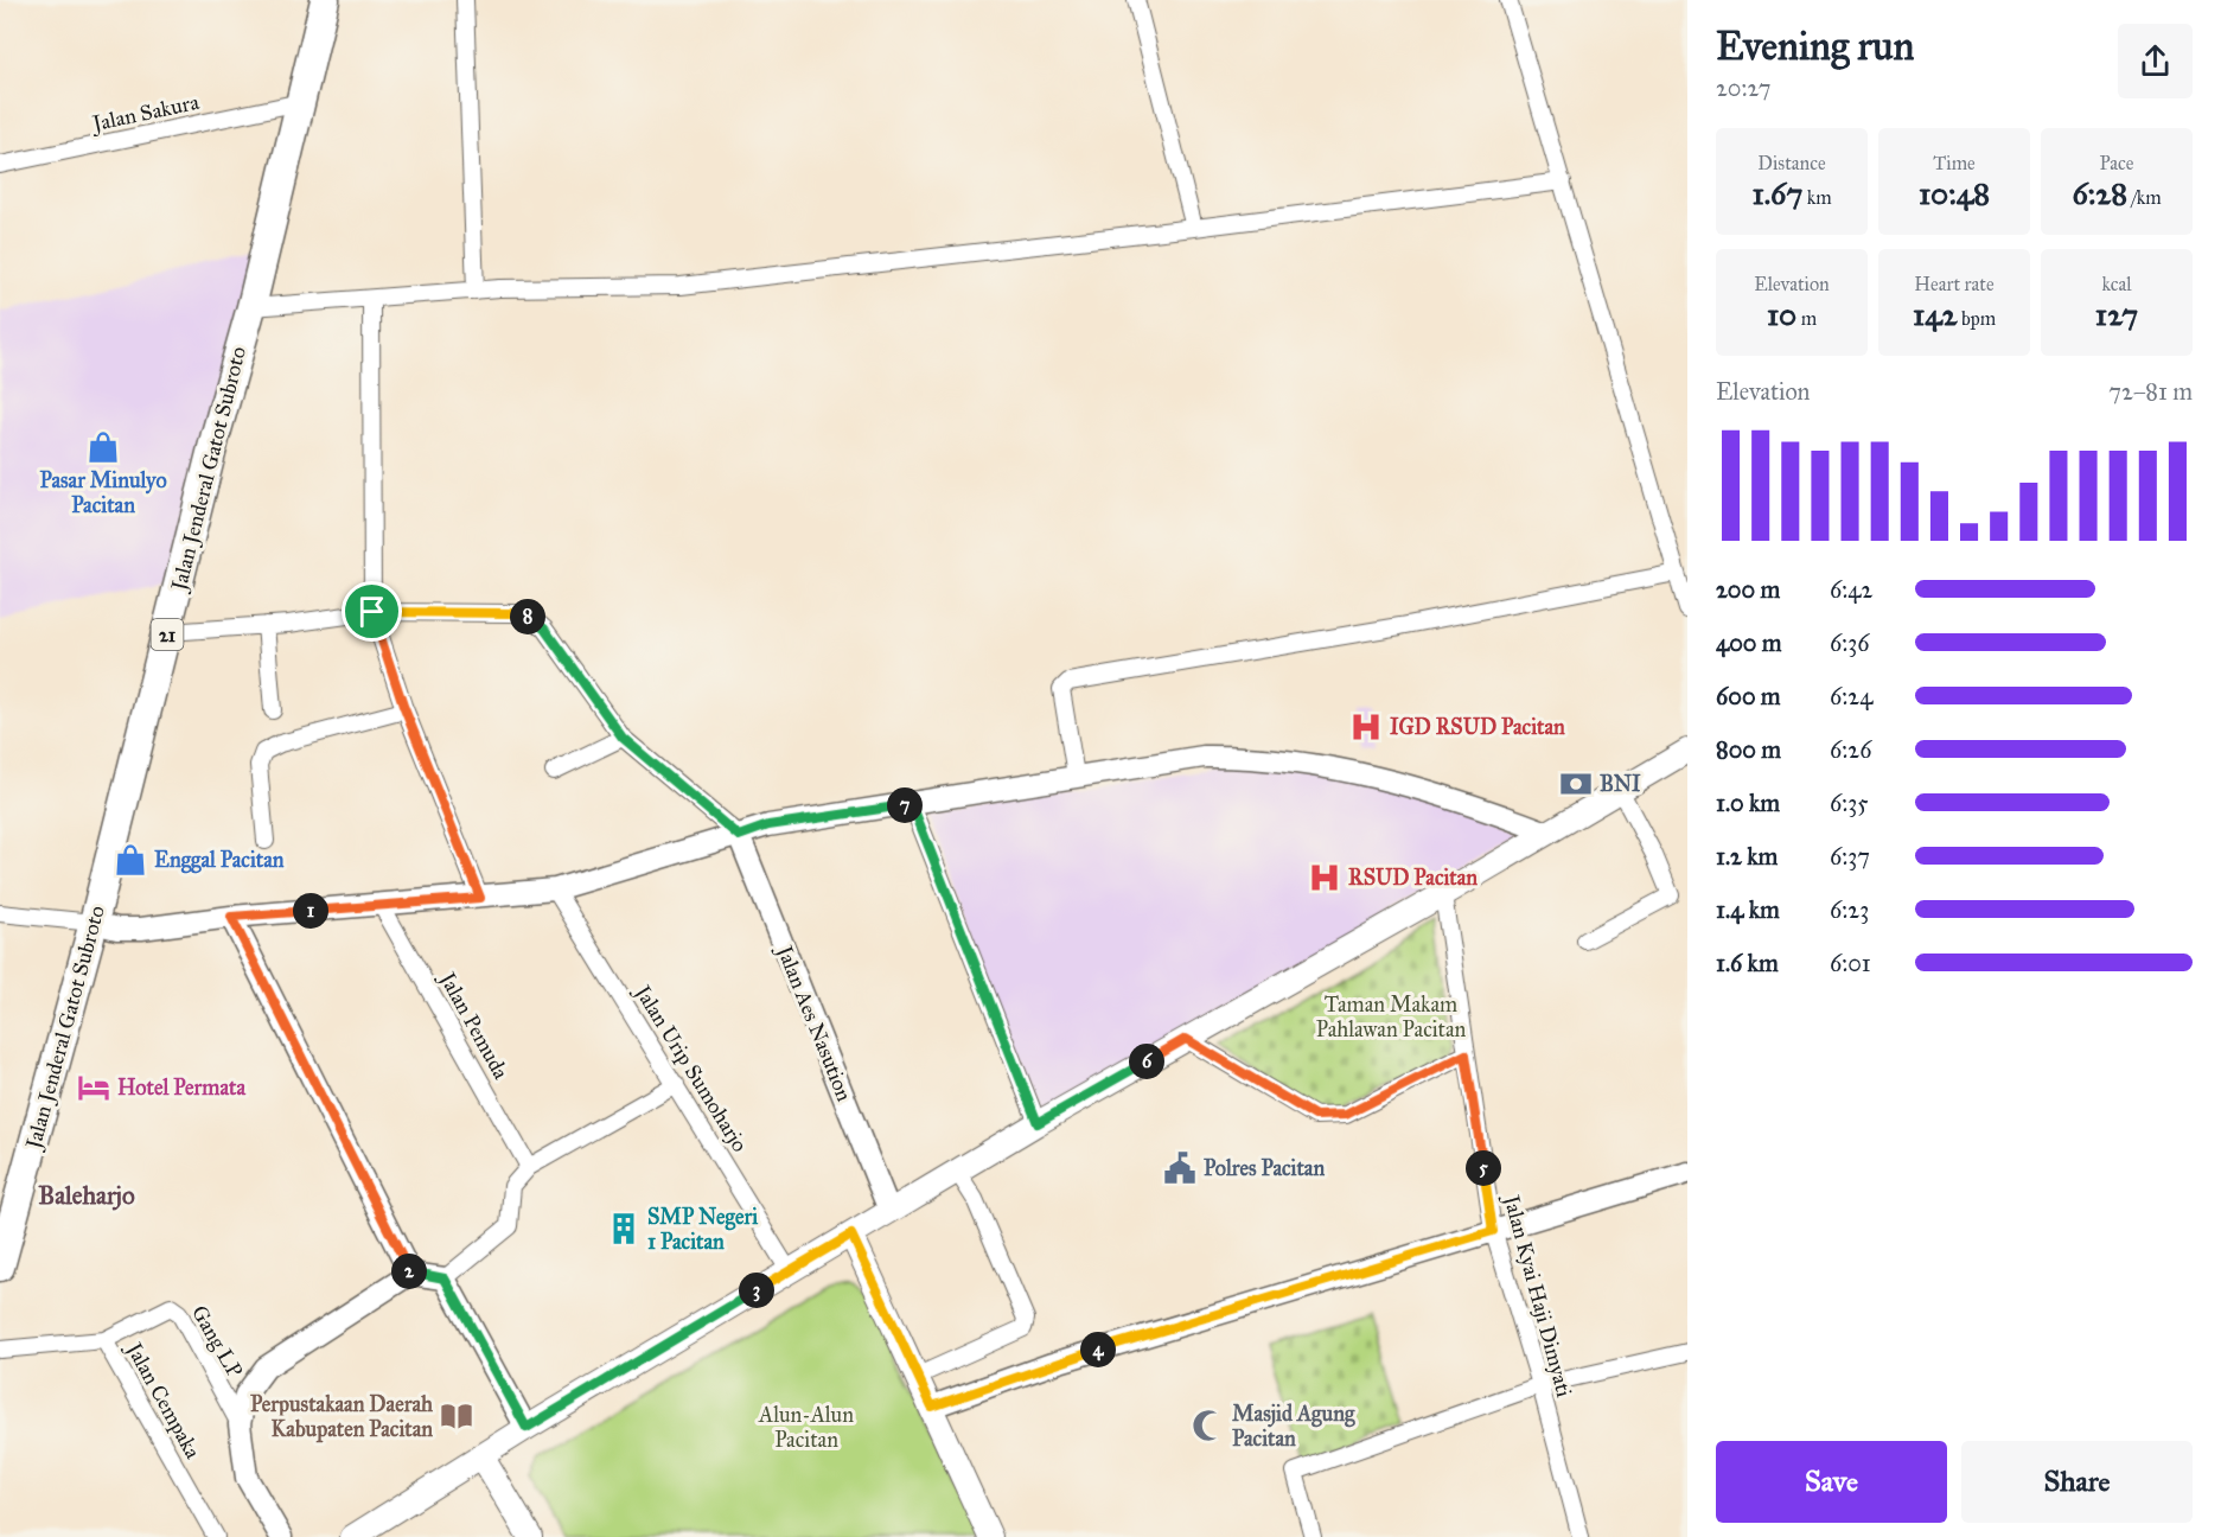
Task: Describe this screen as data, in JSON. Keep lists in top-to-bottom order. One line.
{"streets":{"highway":["Jalan Jenderal Gatot Subroto","21"],"street":["Jalan Sakura","Jalan Aes Nasution","Jalan Pemuda","Jalan Urip Sumoharjo","Jalan Kyai Haji Dimyati","Gang LP","Jalan Cempaka"]},"crossings":[["Jalan Sakura","Jalan Jenderal Gatot Subroto"],["Gang LP","Jalan Cempaka"]],"districts":["Baleharjo"],"parks":["Taman Makam Pahlawan Pacitan","Alun-Alun Pacitan"],"places":{"shop":["Pasar Minulyo Pacitan","Enggal Pacitan"],"hospital":["IGD RSUD Pacitan","RSUD Pacitan"],"bank":["BNI"],"hotel":["Hotel Permata"],"public building":["Polres Pacitan"],"building":["SMP Negeri 1 Pacitan"],"library":["Perpustakaan Daerah Kabupaten Pacitan"],"mosque":["Masjid Agung Pacitan"]},"page":{"heading":["Evening run","20:27"],"stats":[["Distance","1.67 km"],["Time","10:48"],["Pace","6:28 /km"],["Elevation","10 m"],["Heart rate","142 bpm"],["kcal","127"]],"chart":["Elevation","72–81 m"],"list":[{"name":"200 m","note":"6:42"},{"name":"400 m","note":"6:36"},{"name":"600 m","note":"6:24"},{"name":"800 m","note":"6:26"},{"name":"1.0 km","note":"6:35"},{"name":"1.2 km","note":"6:37"},{"name":"1.4 km","note":"6:23"},{"name":"1.6 km","note":"6:01"}],"pins":["8","7","1","6","5","2","3","4"],"buttons":["Save","Share"]}}
